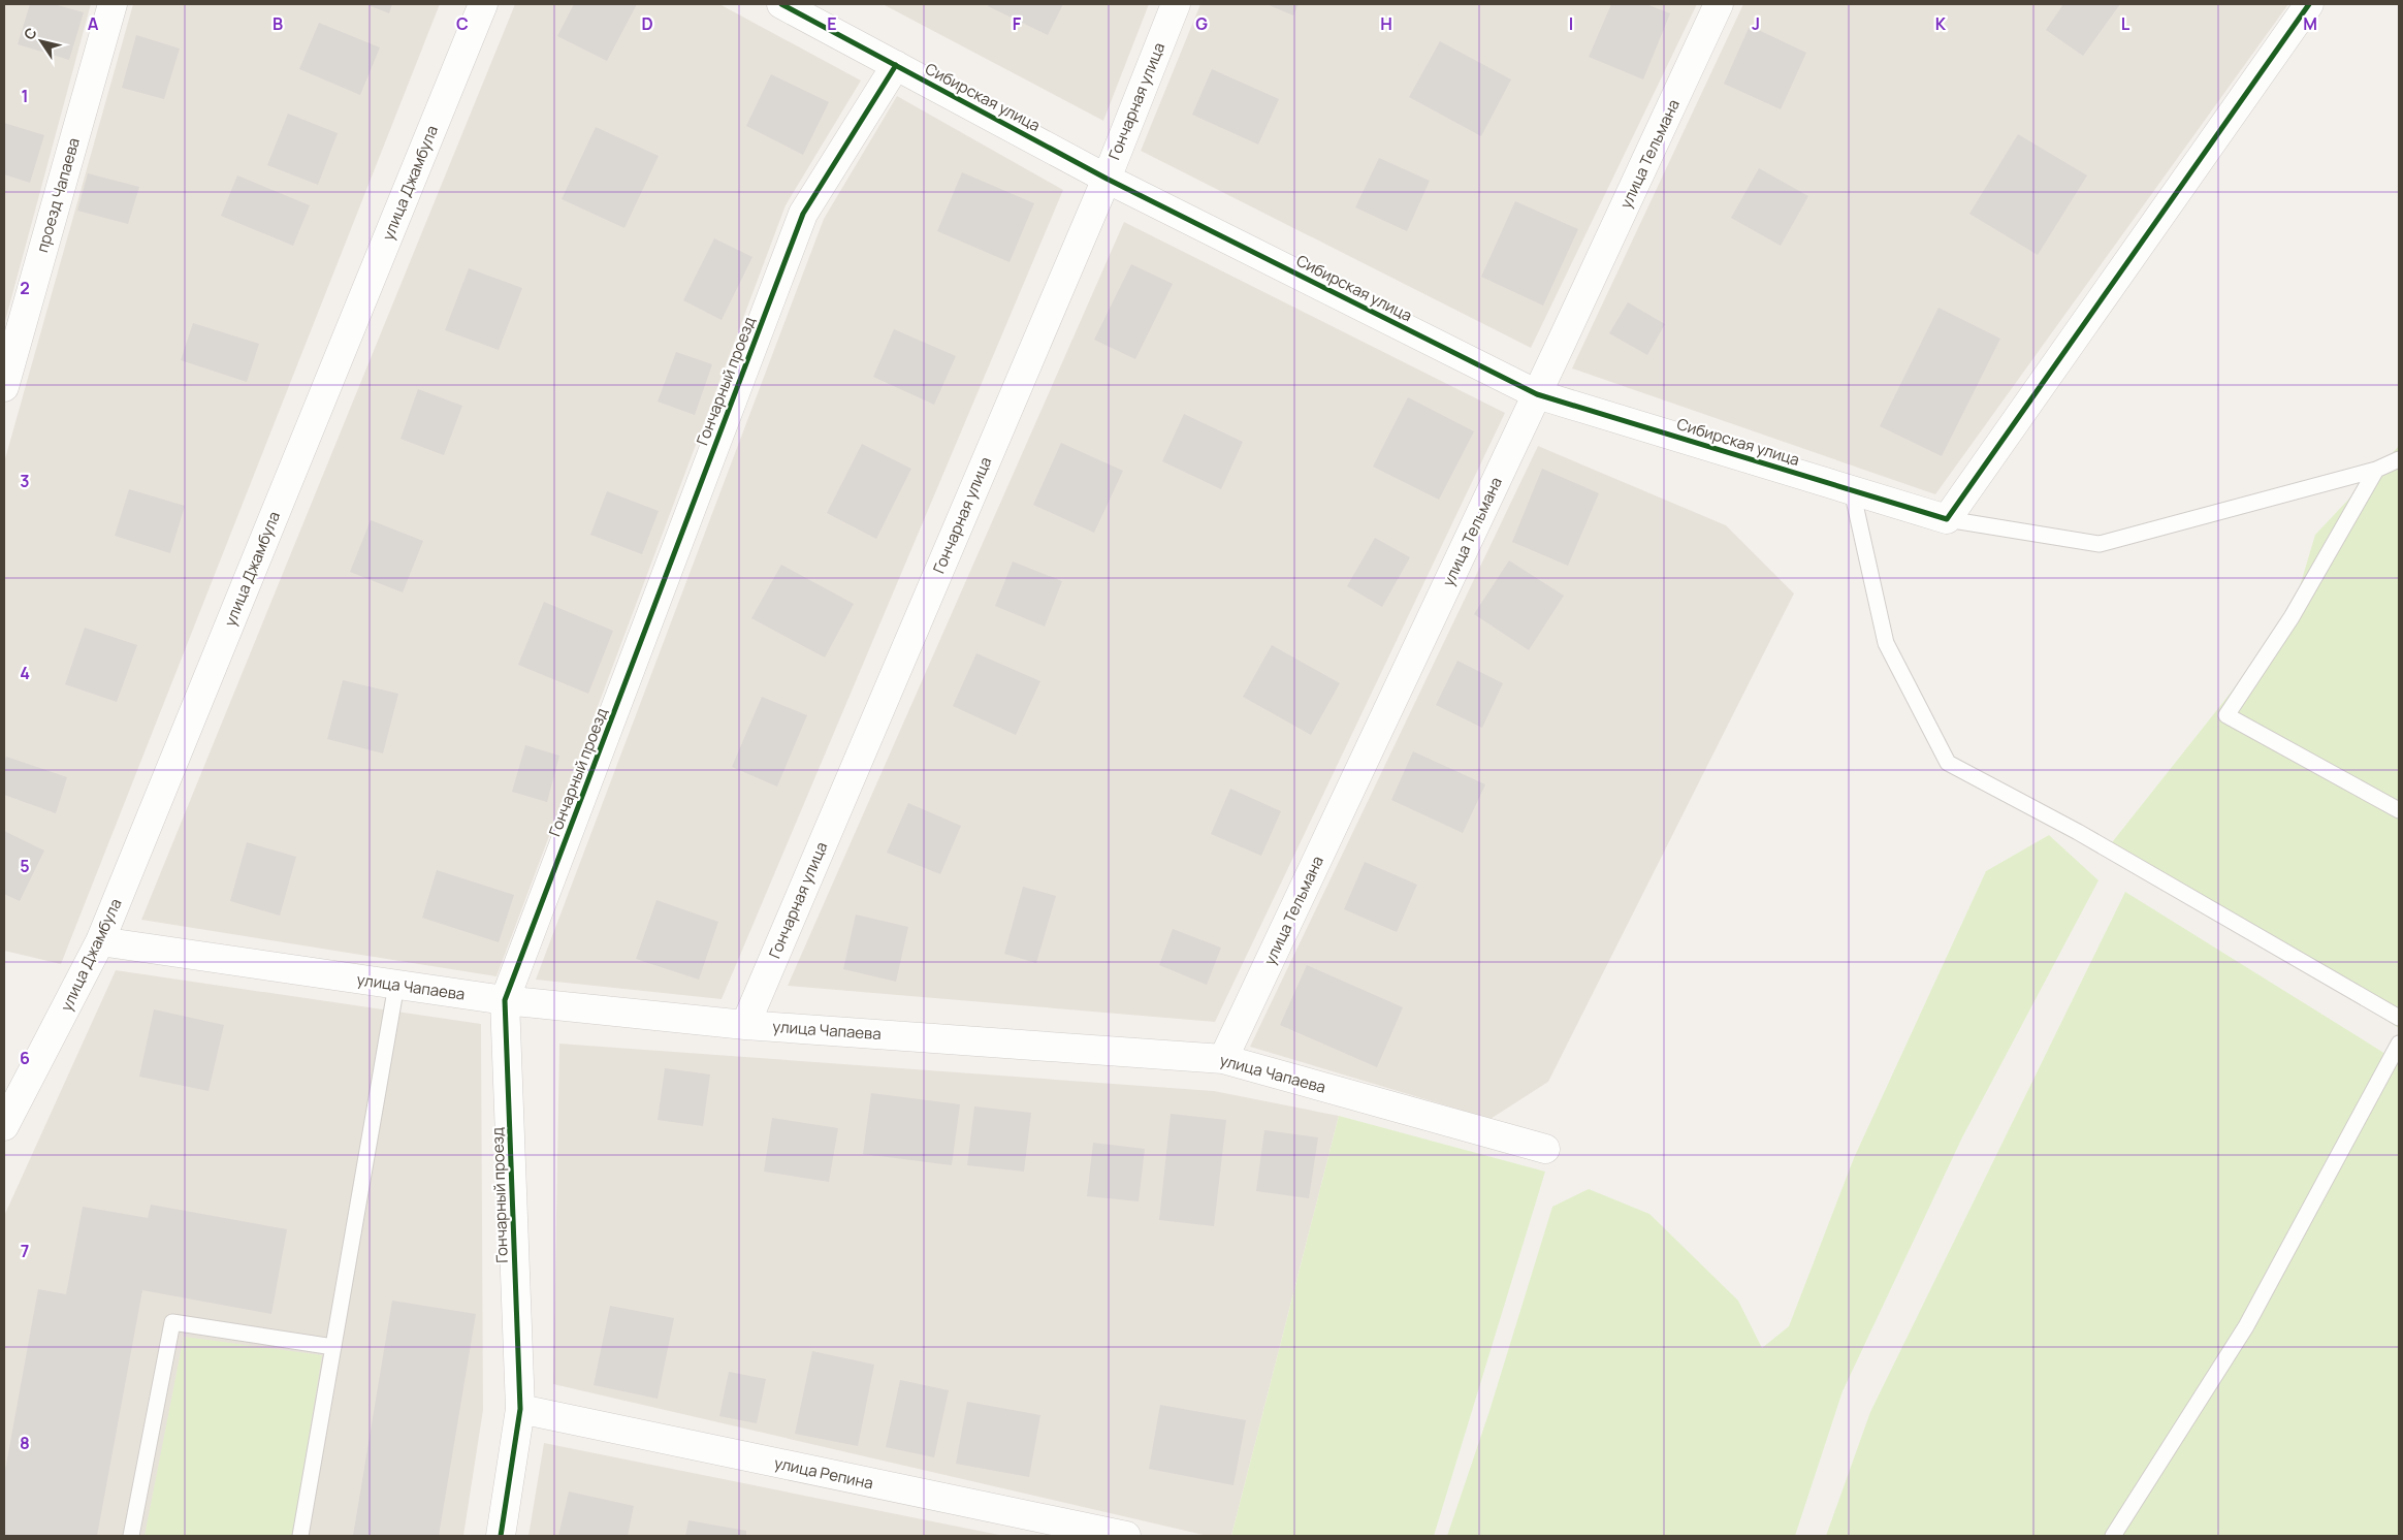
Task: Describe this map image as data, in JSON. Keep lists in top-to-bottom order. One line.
{"streets":{"street":["Сибирская улица","Гончарная улица","улица Тельмана","улица Джамбула","проезд Чапаева","Гончарный проезд","улица Чапаева","улица Репина"]},"crossings":[["Сибирская улица","Гончарная улица"],["Сибирская улица","улица Тельмана"],["Сибирская улица","Гончарный проезд"],["Гончарная улица","улица Чапаева"],["улица Тельмана","улица Чапаева"],["улица Джамбула","улица Чапаева"],["Гончарный проезд","улица Чапаева"],["Гончарный проезд","улица Репина"]],"north":"top left","grid":{"columns":["A","B","C","D","E","F","G","H","I","J","K","L","M"],"rows":["1","2","3","4","5","6","7","8"]}}
